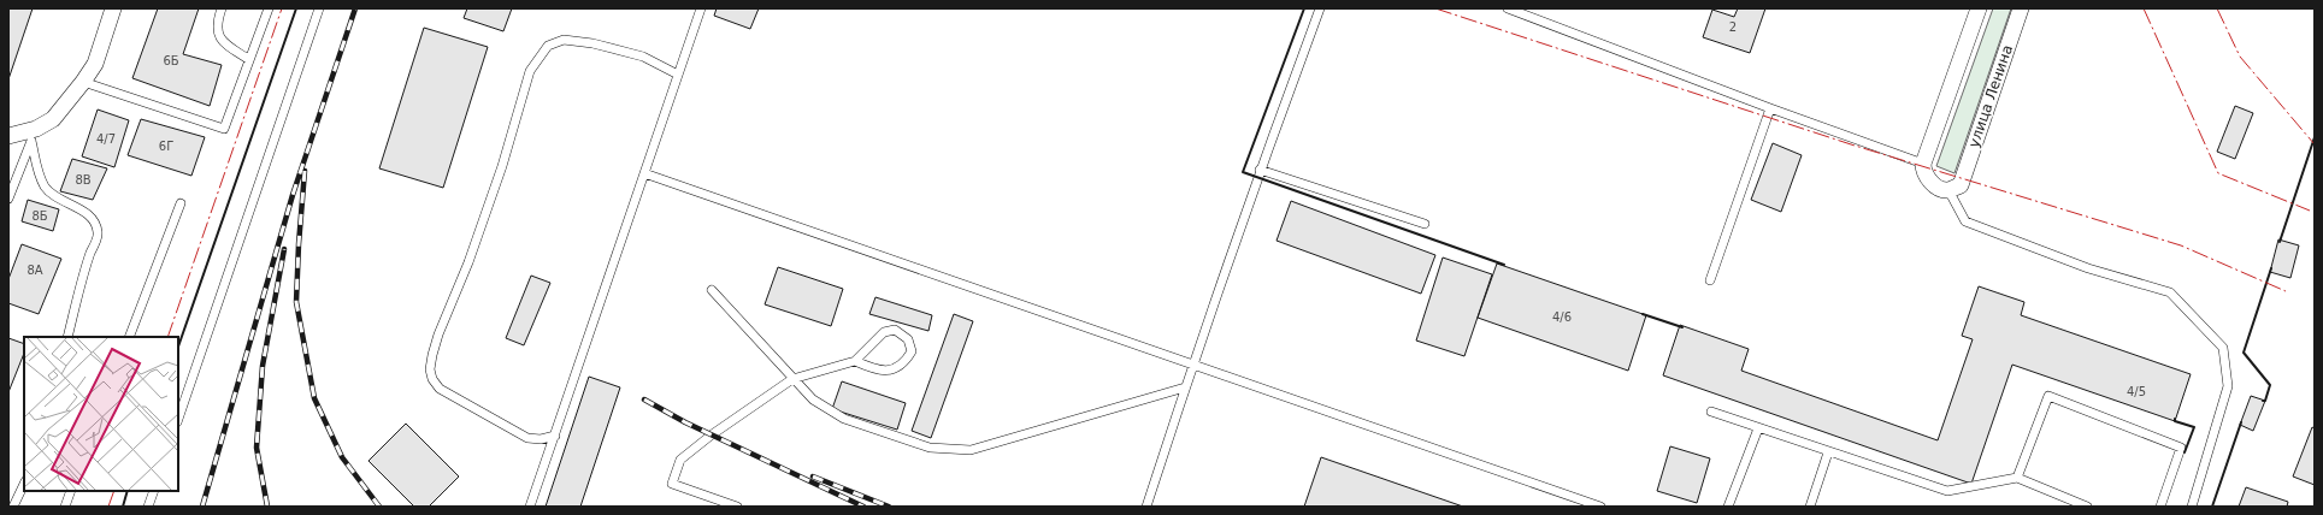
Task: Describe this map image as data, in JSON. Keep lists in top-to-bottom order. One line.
{"streets":{"street":["улица Ленина"]},"house_numbers":["2","6Б","4/7","6Г","8В","8Б","8А","4/6","4/5"]}
